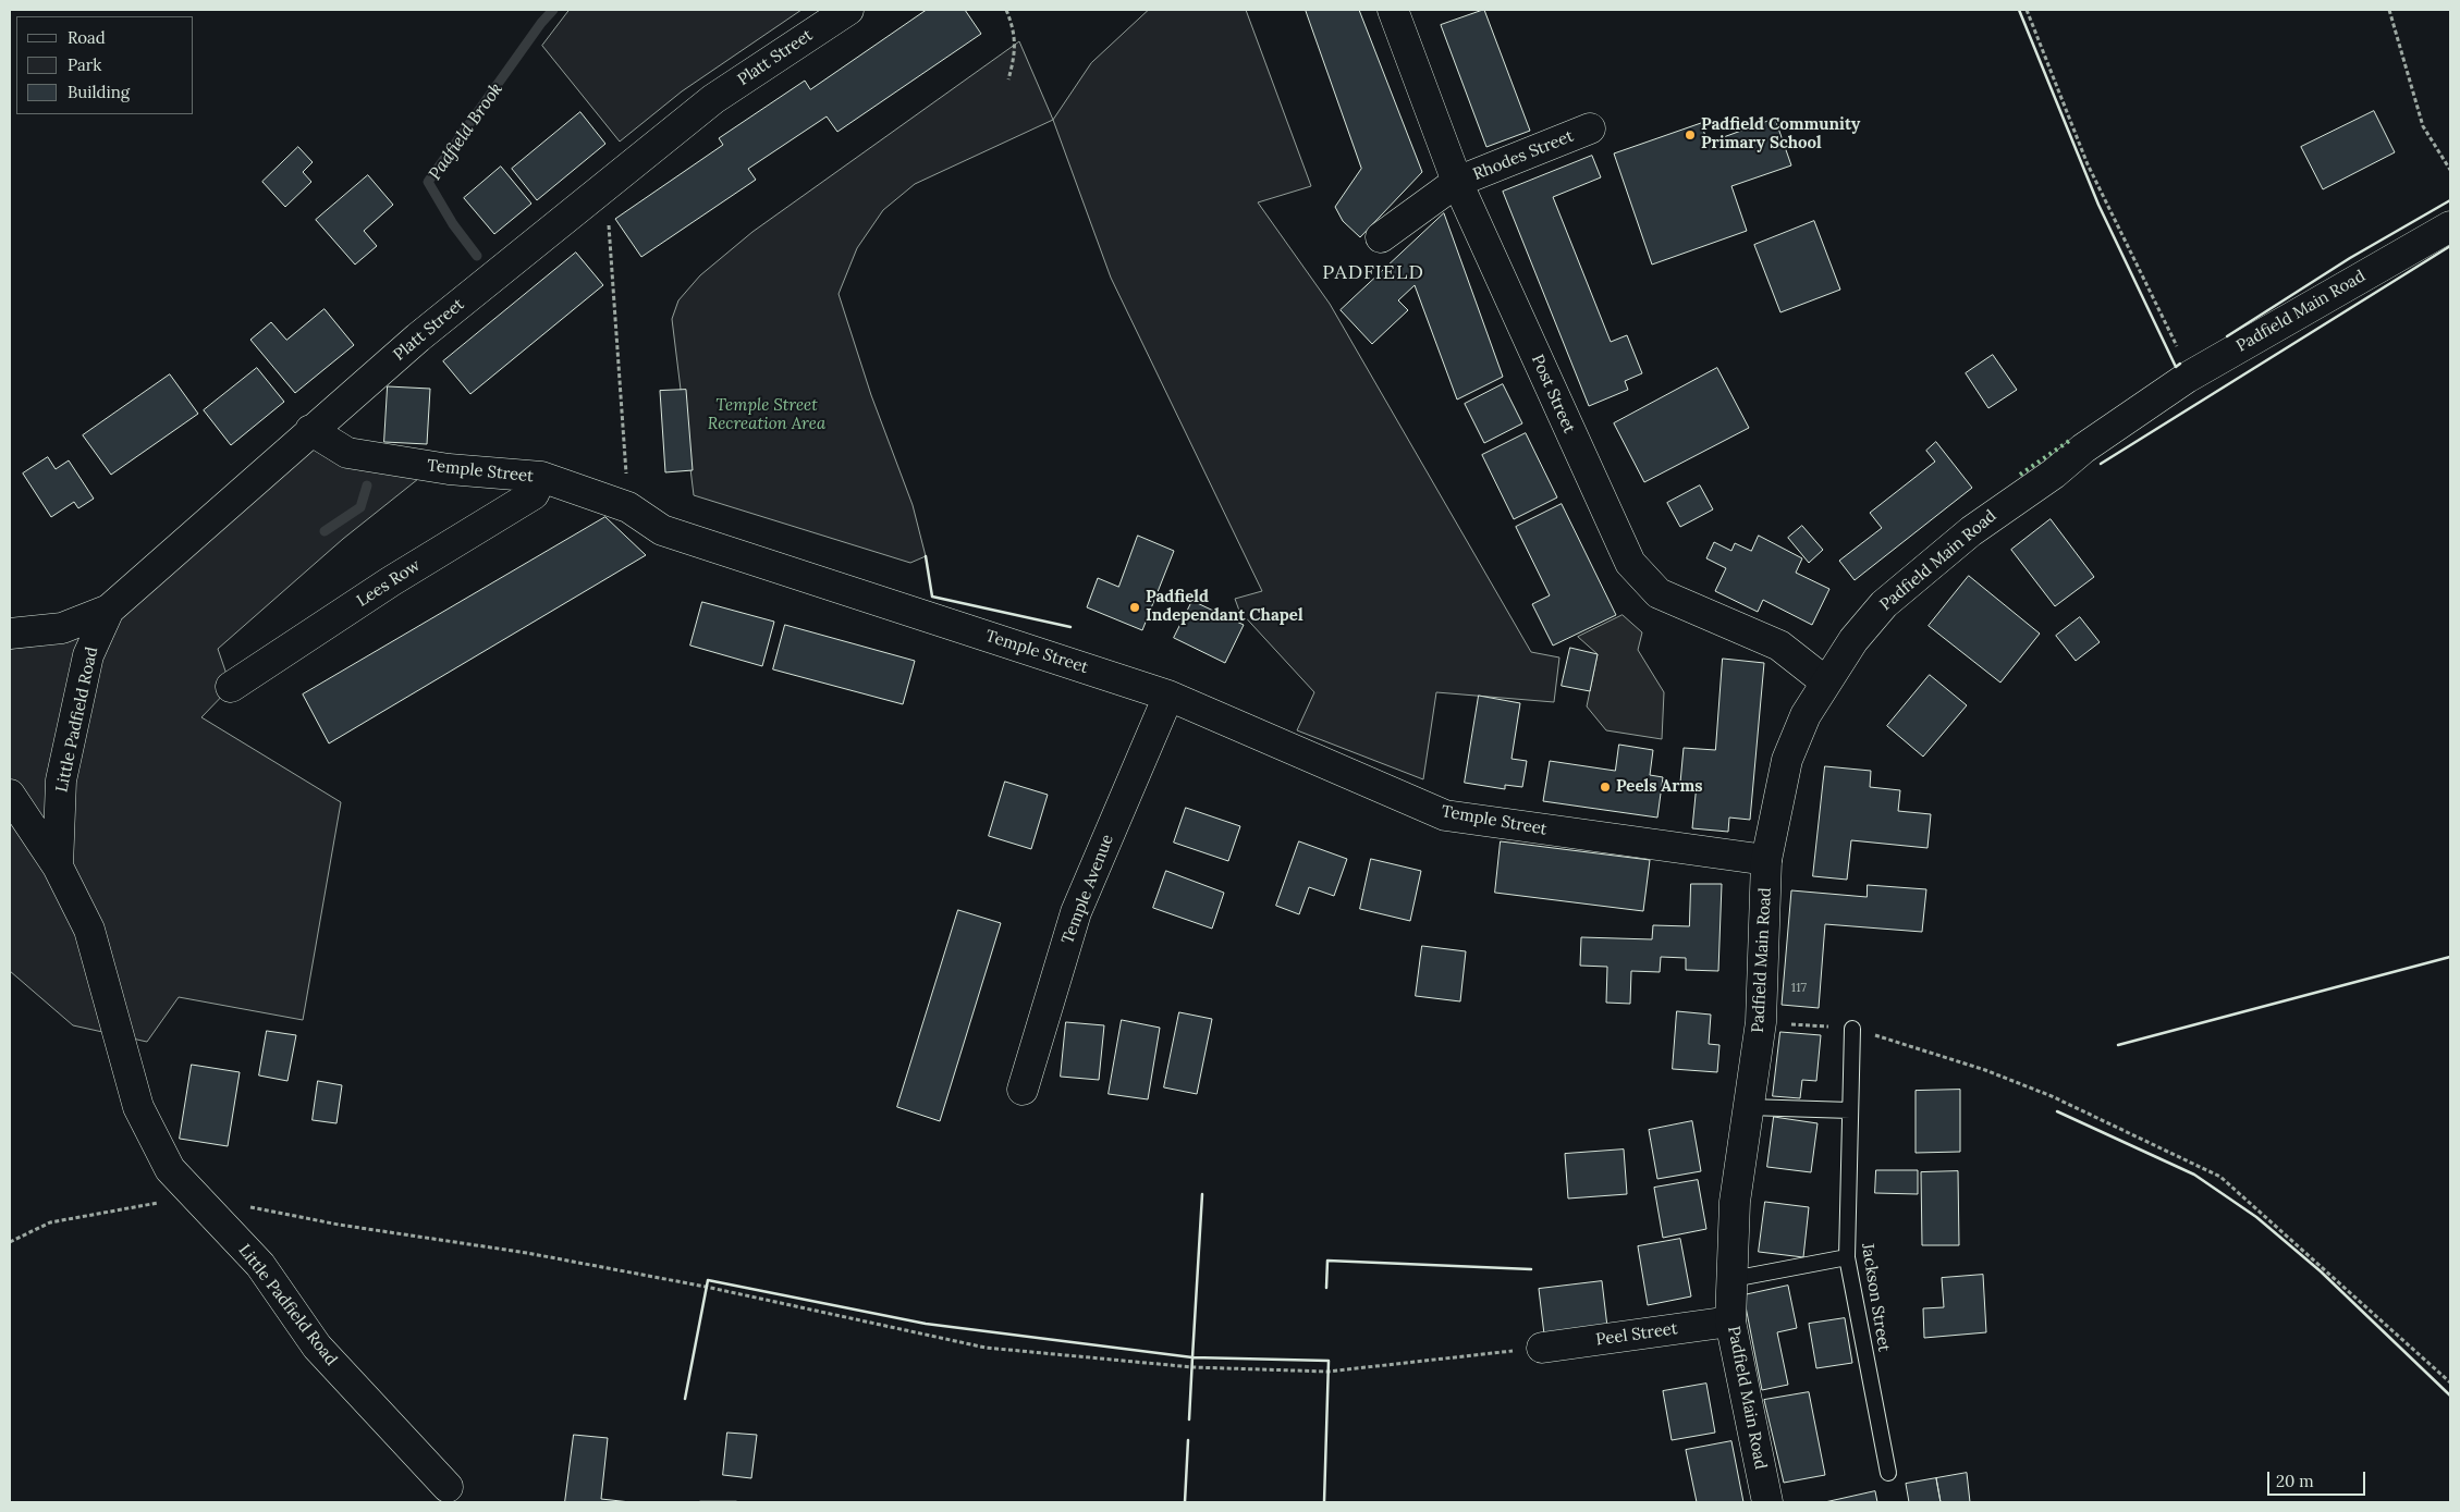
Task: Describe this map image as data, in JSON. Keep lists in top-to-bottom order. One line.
{"streets":{"street":["Platt Street","Rhodes Street","Padfield Main Road","Post Street","Temple Street","Lees Row","Little Padfield Road","Temple Avenue","Peel Street"],"lane":["Jackson Street"]},"crossings":[["Platt Street","Temple Street"],["Platt Street","Little Padfield Road"],["Rhodes Street","Post Street"],["Padfield Main Road","Post Street"],["Padfield Main Road","Temple Street"],["Padfield Main Road","Peel Street"],["Temple Street","Lees Row"],["Temple Street","Temple Avenue"]],"districts":["PADFIELD"],"water":["Padfield Brook"],"parks":["Temple Street Recreation Area"],"places":["Padfield Community Primary School","Padfield Independant Chapel","Peels Arms"],"house_numbers":["117"],"legend":["Road","Park","Building"],"scale_bar":"20 m"}
